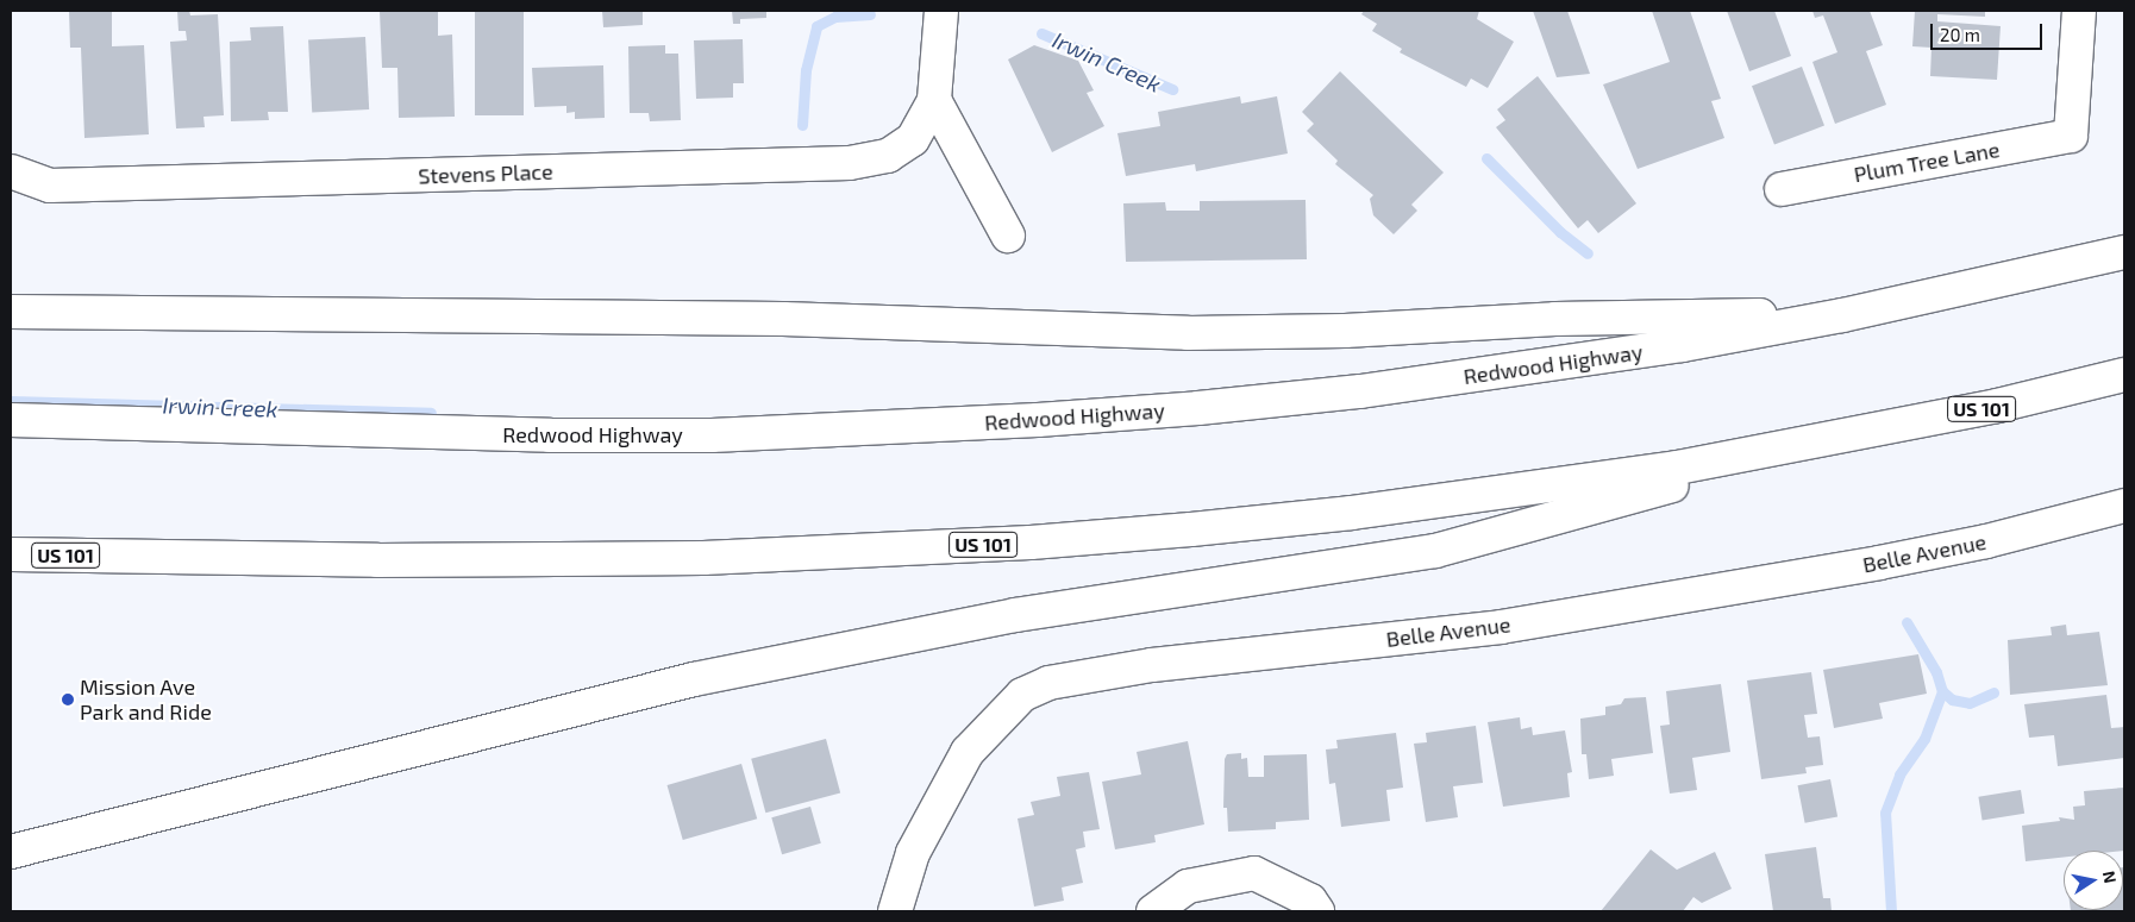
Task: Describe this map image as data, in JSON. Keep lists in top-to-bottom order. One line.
{"streets":{"main road":["Plum Tree Lane","Stevens Place","Redwood Highway","US 101","Belle Avenue"]},"water":["Irwin Creek"],"places":["Mission Ave Park and Ride"],"scale_bar":"20 m","north":"right"}
